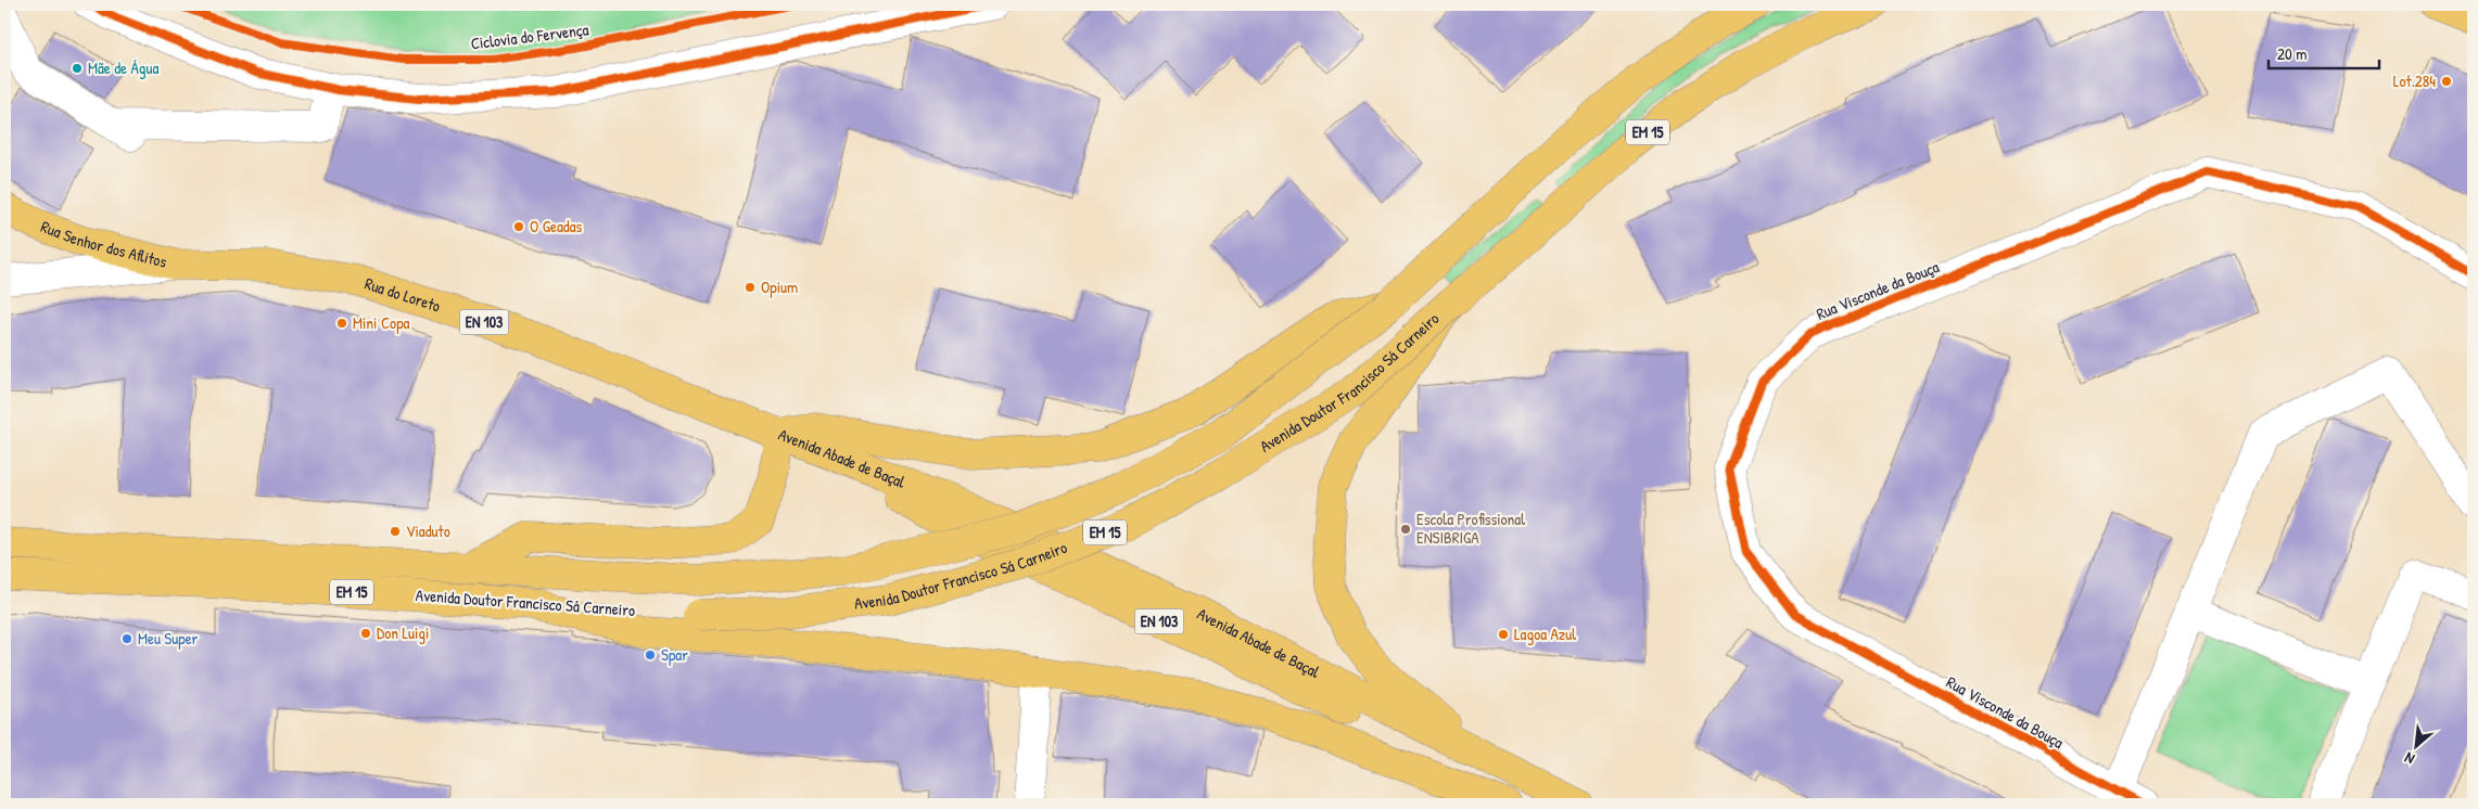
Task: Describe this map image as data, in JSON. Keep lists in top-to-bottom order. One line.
{"streets":{"main road":["EM 15","Rua Senhor dos Aflitos","Rua do Loreto","EN 103","Avenida Doutor Francisco Sá Carneiro","Avenida Abade de Baçal"],"street":["Rua Visconde da Bouça"],"cycle path":["Ciclovia do Fervença"]},"crossings":[["Rua Senhor dos Aflitos","Rua do Loreto"],["Rua do Loreto","Avenida Abade de Baçal"]],"places":["Mãe de Água","Lot.284","O Geadas","Opium","Mini Copa","Escola Profissional ENSIBRIGA","Viaduto","Don Luigi","Lagoa Azul","Meu Super","Spar"],"scale_bar":"20 m","north":"bottom left"}
